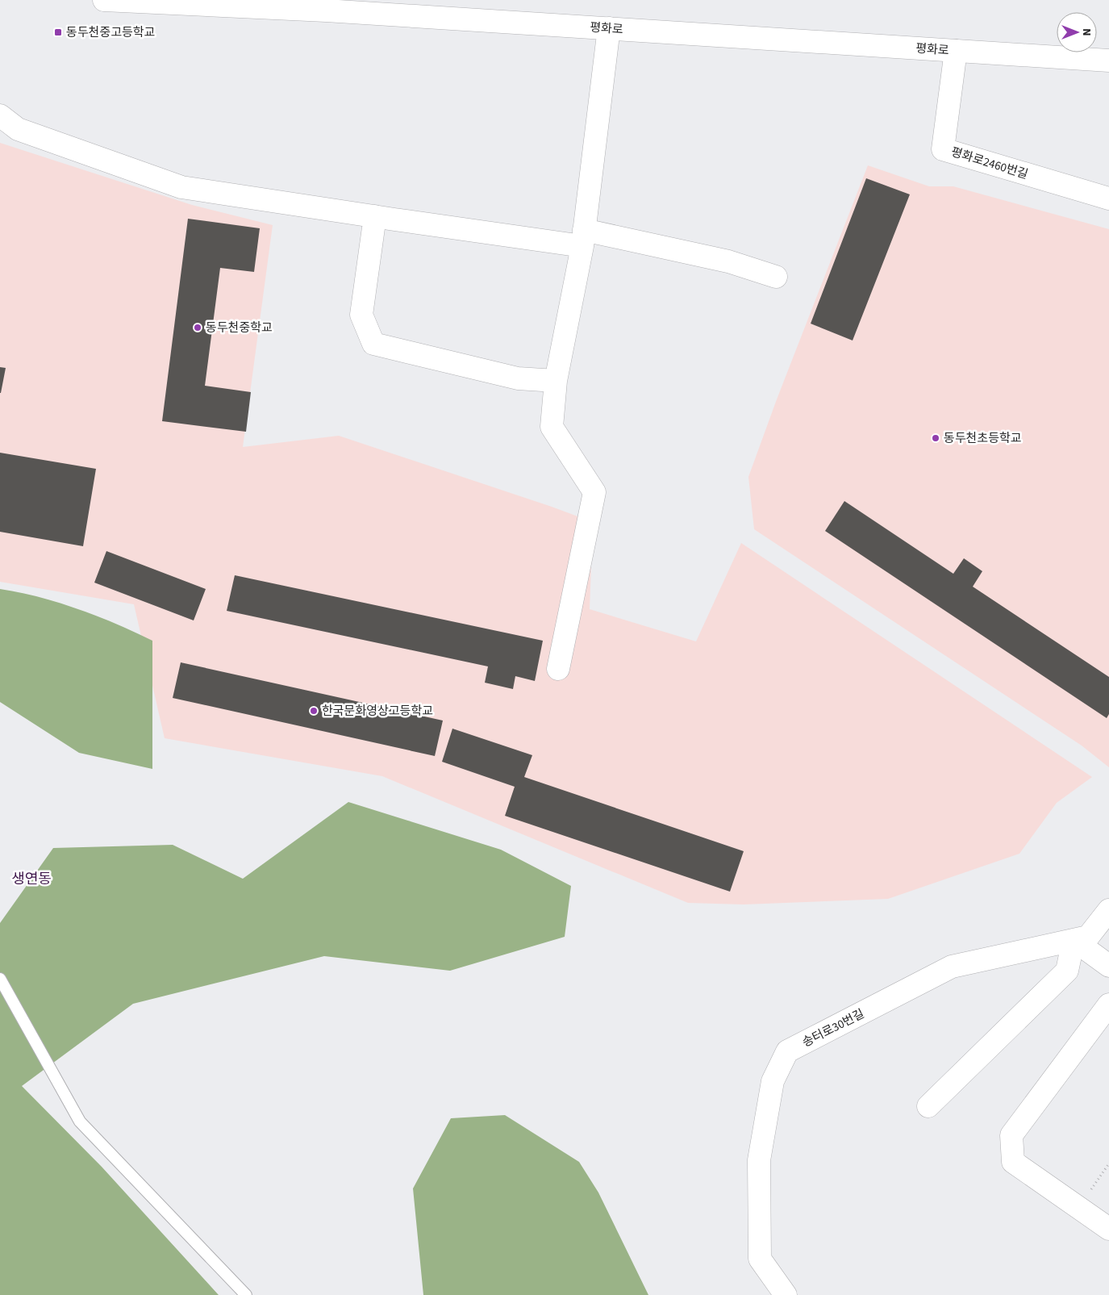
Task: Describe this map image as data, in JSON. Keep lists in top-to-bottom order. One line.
{"streets":{"street":["평화로","평화로2460번길","송터로30번길"]},"crossings":[["평화로","평화로2460번길"]],"districts":["생연동"],"places":{"transit":["동두천중고등학교"],"other":["동두천중학교","동두천초등학교","한국문화영상고등학교"]},"north":"right"}
